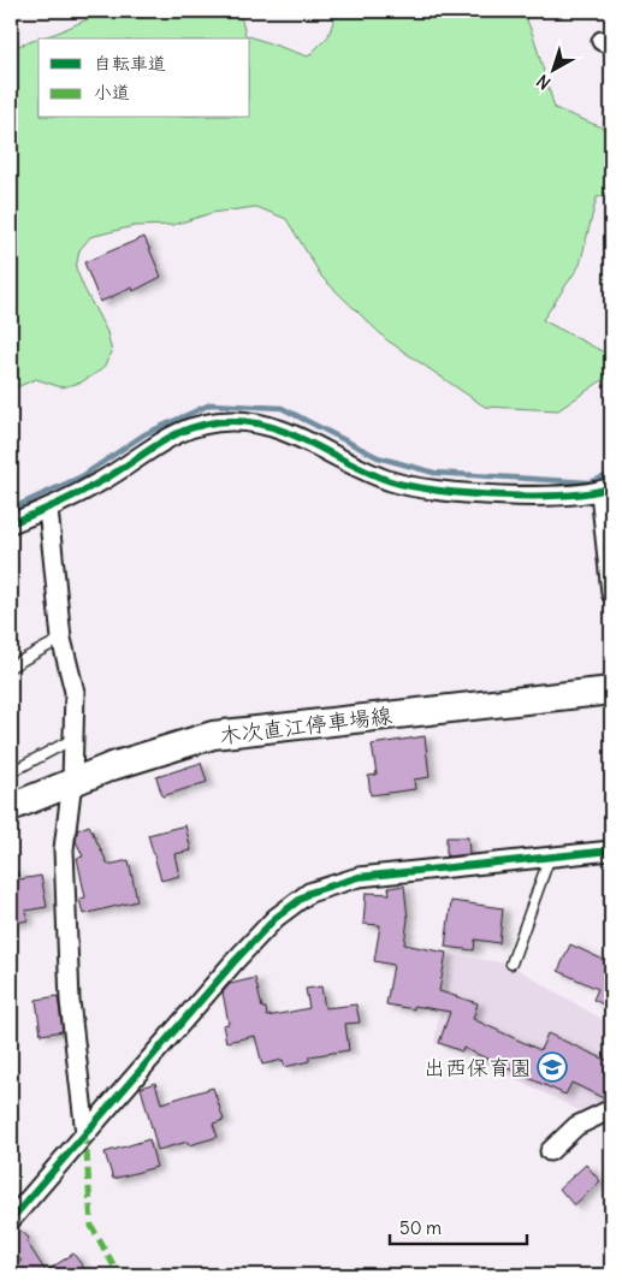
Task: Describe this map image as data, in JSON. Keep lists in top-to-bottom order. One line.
{"streets":{"main road":["木次直江停車場線"]},"places":{"school or university":["出西保育園"]},"legend":["自転車道","小道"],"scale_bar":"50 m","north":"bottom left"}
